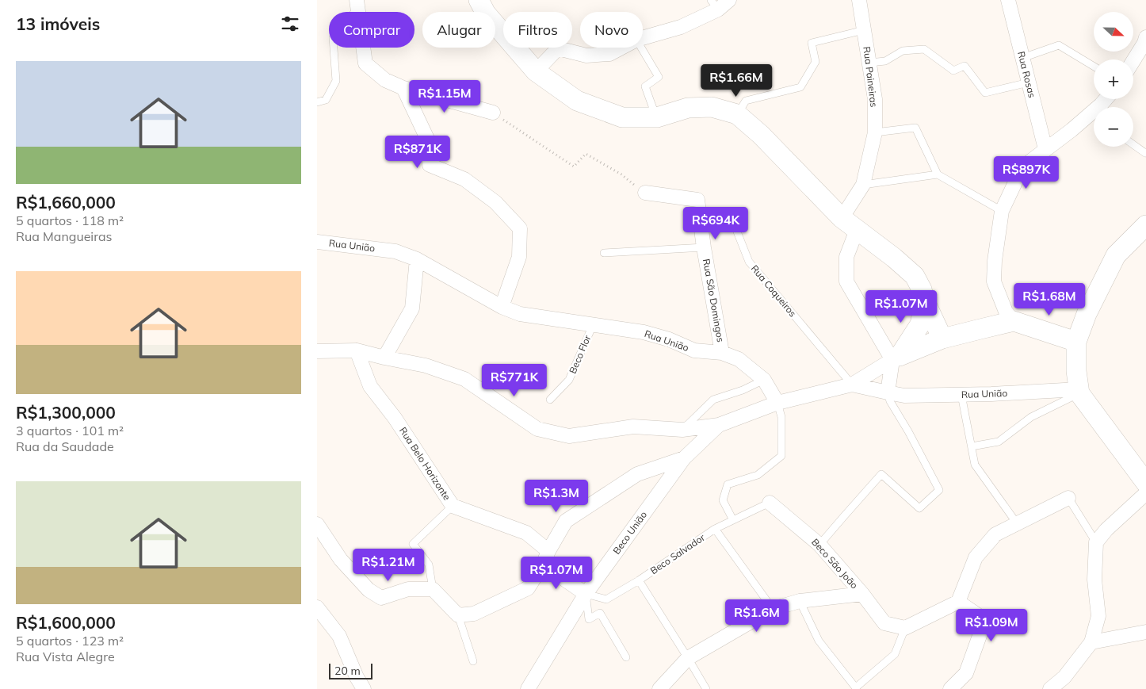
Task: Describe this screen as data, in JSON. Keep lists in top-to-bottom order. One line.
{"streets":{"street":["Rua Rosas","Rua Paineiras","Rua União","Rua São Domingos","Rua Belo Horizonte","Beco União","Beco São João"],"lane":["Rua Coqueiros","Beco Flor","Beco Salvador"]},"crossings":[["Rua União","Rua Coqueiros"],["Rua União","Rua São Domingos"],["Rua União","Beco Flor"],["Rua Coqueiros","Rua São Domingos"],["Beco União","Beco Salvador"],["Beco Salvador","Beco São João"]],"scale_bar":"20 m","north":"right","page":{"heading":"13 imóveis","map_buttons":["+","−"],"chip":["Comprar","Alugar","Filtros","Novo"],"list":[{"name":"R$1,660,000","note":"5 quartos · 118 m² · Rua Mangueiras"},{"name":"R$1,300,000","note":"3 quartos · 101 m² · Rua da Saudade"},{"name":"R$1,600,000","note":"5 quartos · 123 m² · Rua Vista Alegre"}],"price":["R$1.66M","R$1.15M","R$871K","R$897K","R$694K","R$1.68M","R$1.07M","R$771K","R$1.3M","R$1.21M","R$1.07M","R$1.6M","R$1.09M"],"scale":"20 m"}}
